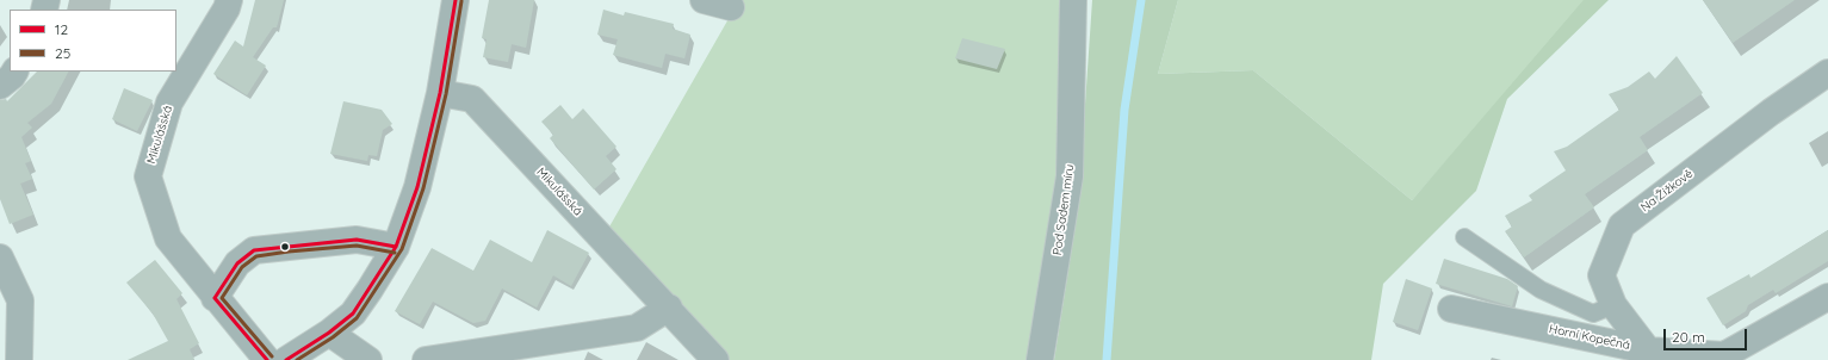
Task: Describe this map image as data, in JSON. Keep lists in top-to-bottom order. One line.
{"streets":{"street":["Mikulášská","Na Žižkově","Pod Sadem míru","Horní Kopečná"]},"crossings":[["Na Žižkově","Horní Kopečná"]],"lines":["transit line 12","transit line 25"],"legend":["12","25"],"scale_bar":"20 m"}
